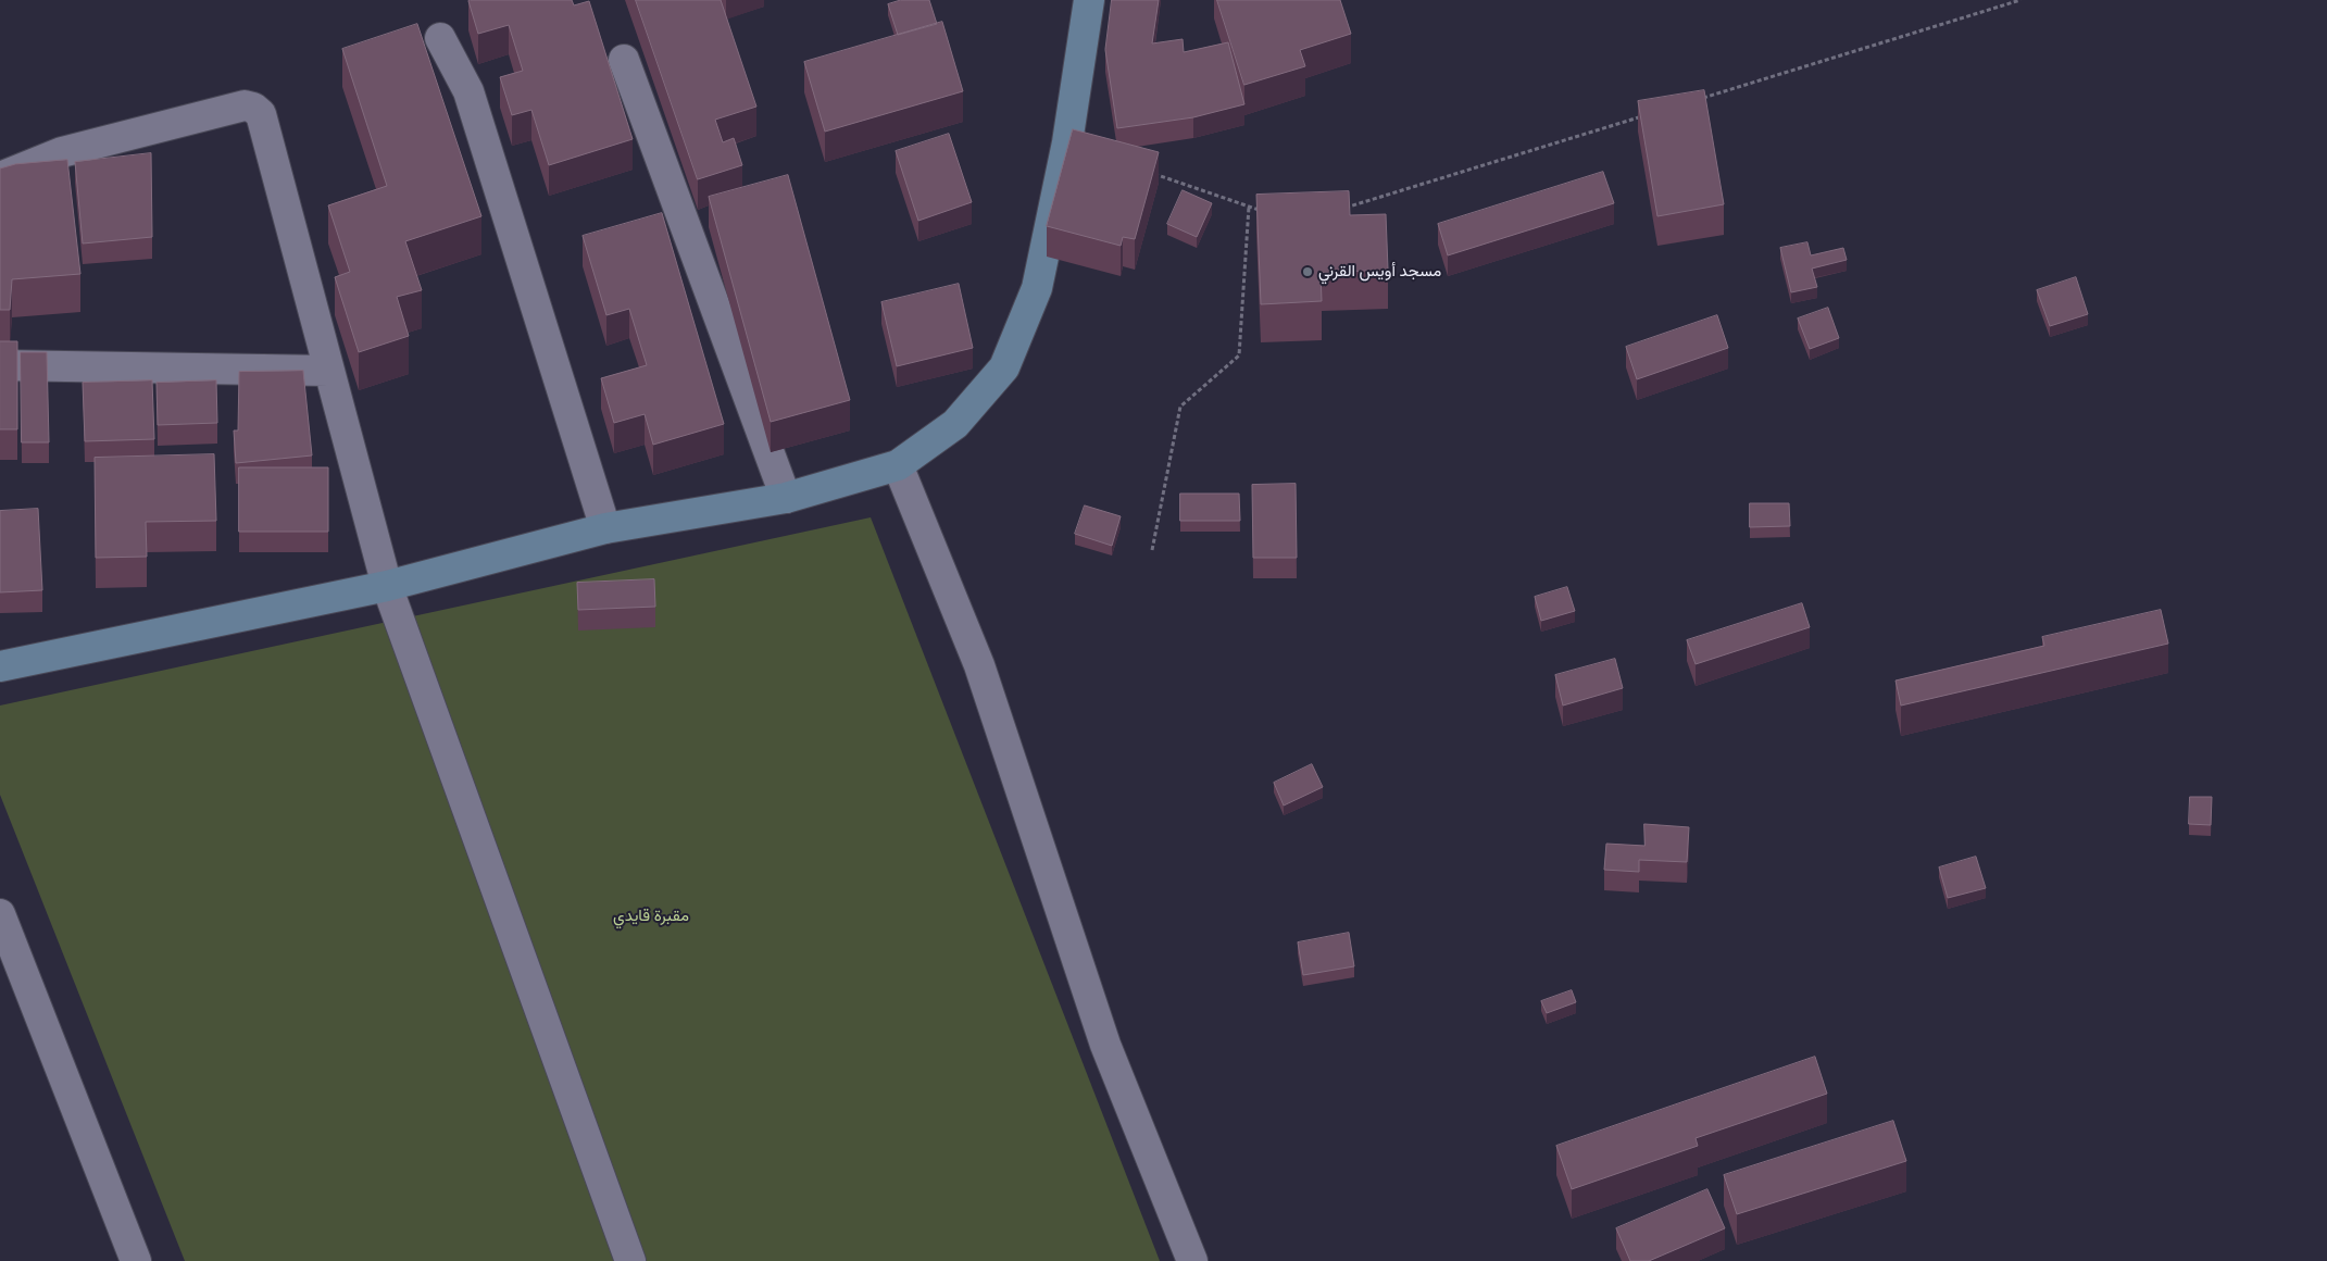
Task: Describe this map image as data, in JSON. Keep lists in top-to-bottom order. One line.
{"parks":["مقبرة قايدي"],"places":["مسجد أويس القرني"]}
